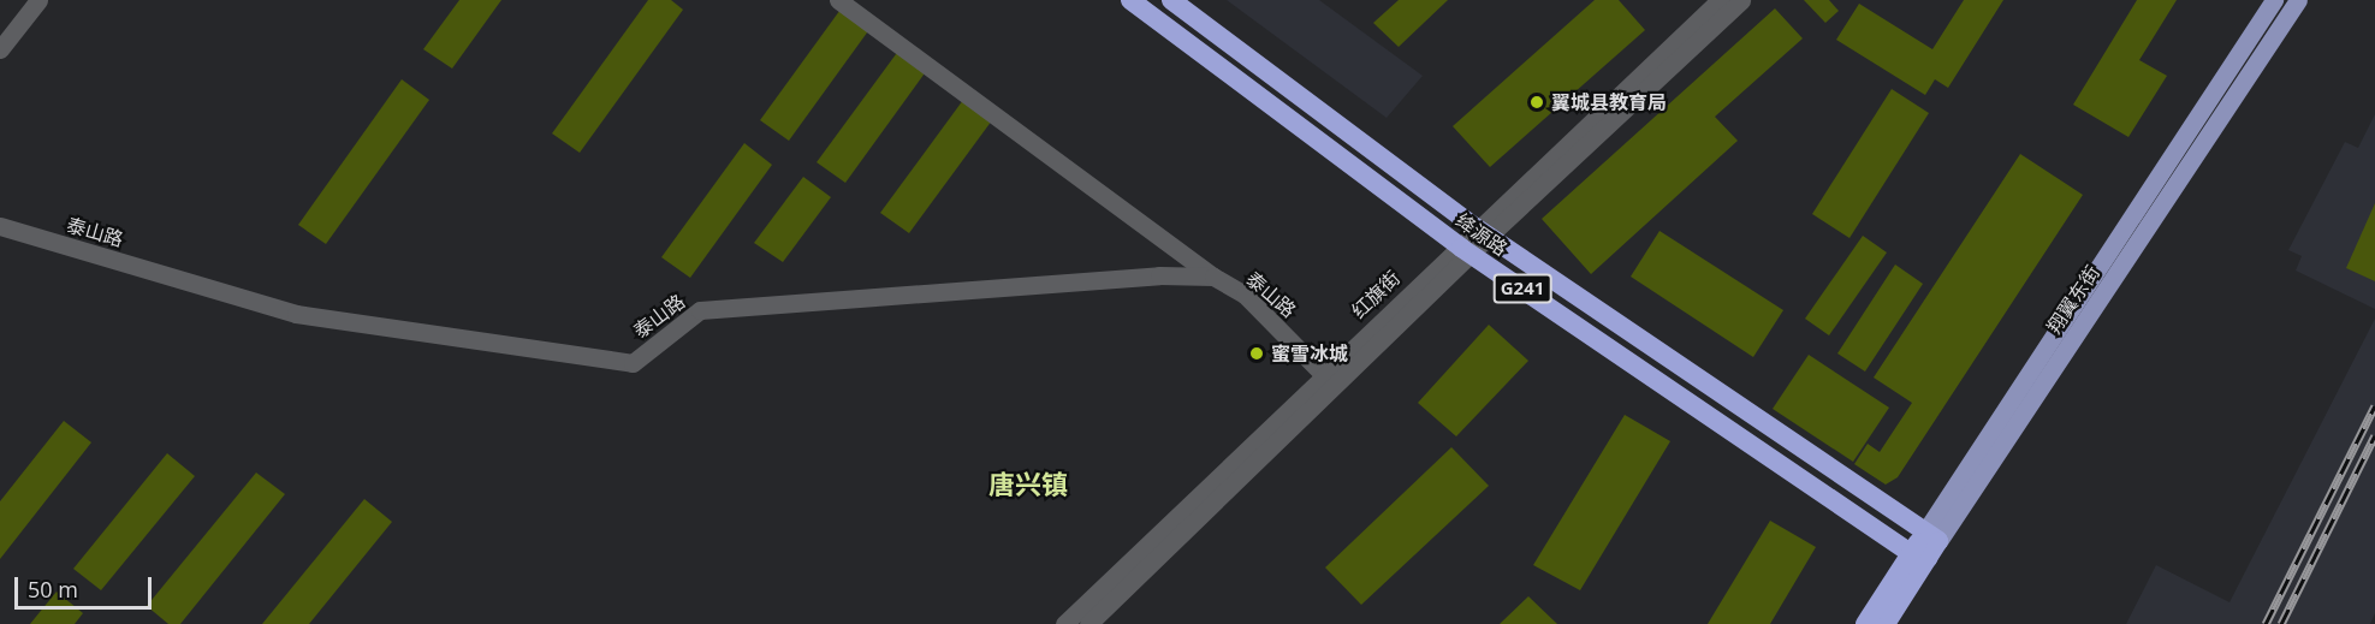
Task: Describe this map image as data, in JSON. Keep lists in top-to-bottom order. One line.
{"streets":{"highway":["绛源路","G241","翔翼东街"],"main road":["泰山路","红旗街"]},"crossings":[["泰山路","红旗街"],["绛源路","红旗街"],["绛源路","翔翼东街"]],"districts":["唐兴镇"],"places":["翼城县教育局","蜜雪冰城"],"scale_bar":"50 m"}
